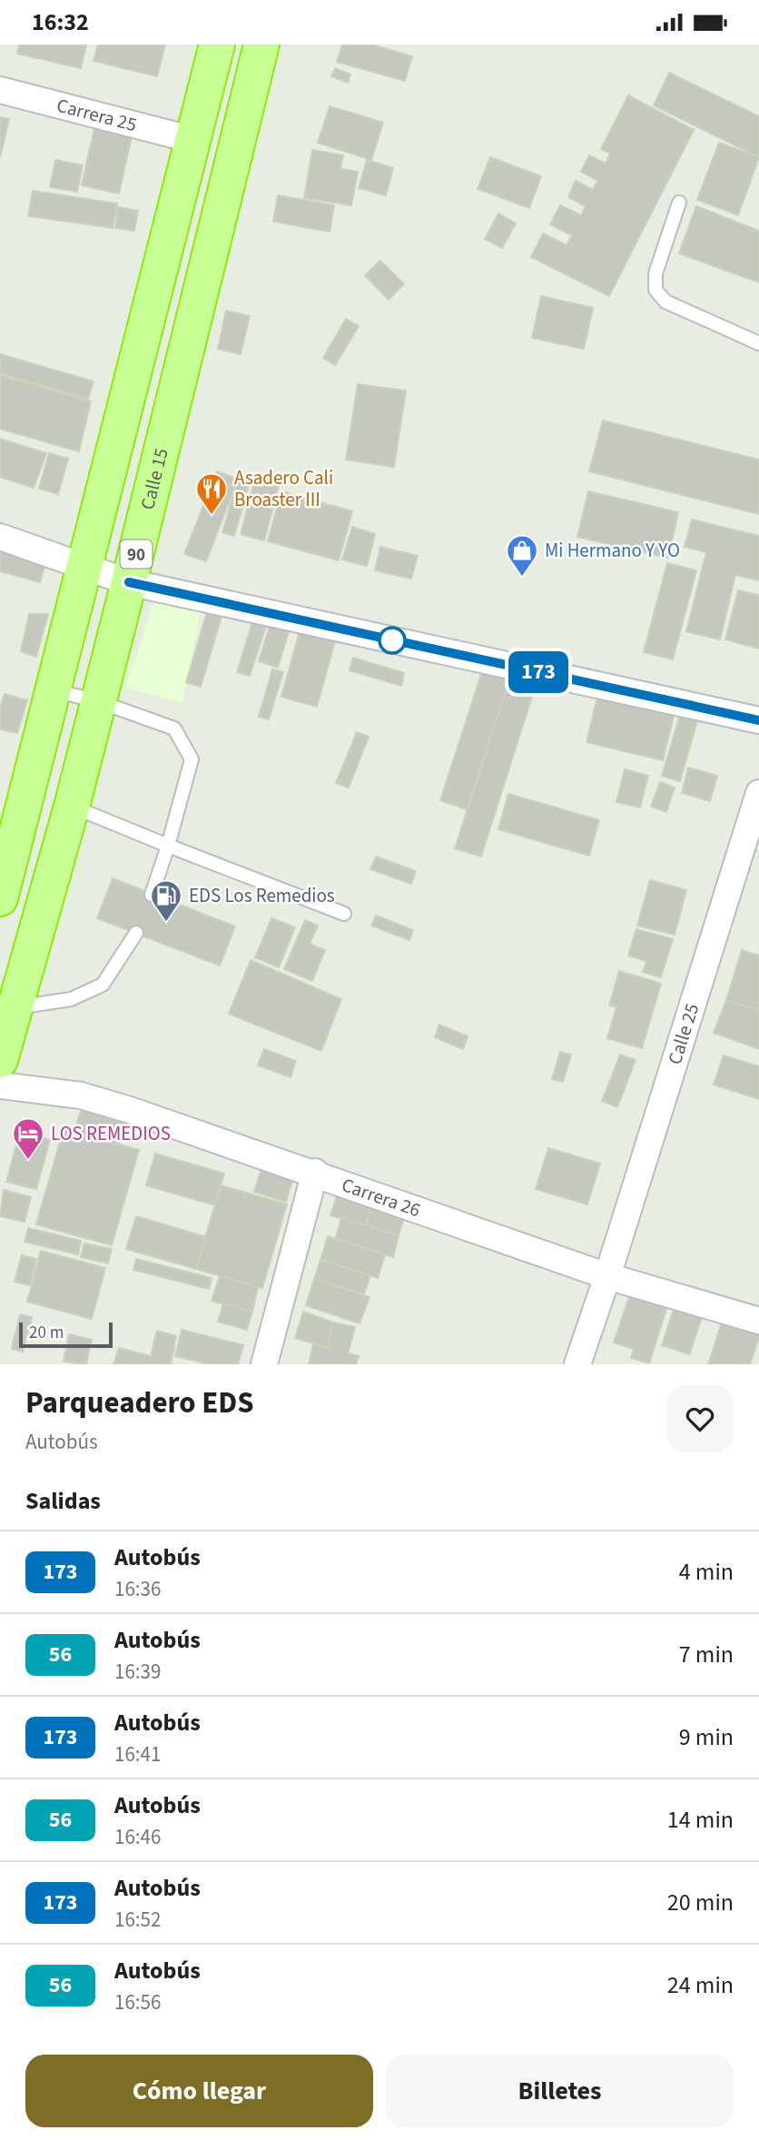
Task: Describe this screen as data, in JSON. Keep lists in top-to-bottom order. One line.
{"streets":{"highway":["Calle 15","90"],"street":["Carrera 25","Calle 25","Carrera 26"]},"crossings":[["Calle 25","Carrera 26"]],"places":{"restaurant":["Asadero Cali Broaster III"],"shop":["Mi Hermano Y YO"],"fuel station":["EDS Los Remedios"],"hotel":["LOS REMEDIOS"]},"lines":["bus line 173"],"scale_bar":"20 m","page":{"status":"16:32","on_map":"173","scale":"20 m","heading":[["Parqueadero EDS","Autobús"],"Salidas"],"list":[{"mark":"173","name":"Autobús","note":"16:36","value":"4 min"},{"mark":"56","name":"Autobús","note":"16:39","value":"7 min"},{"mark":"173","name":"Autobús","note":"16:41","value":"9 min"},{"mark":"56","name":"Autobús","note":"16:46","value":"14 min"},{"mark":"173","name":"Autobús","note":"16:52","value":"20 min"},{"mark":"56","name":"Autobús","note":"16:56","value":"24 min"}],"buttons":["Cómo llegar","Billetes"]}}
